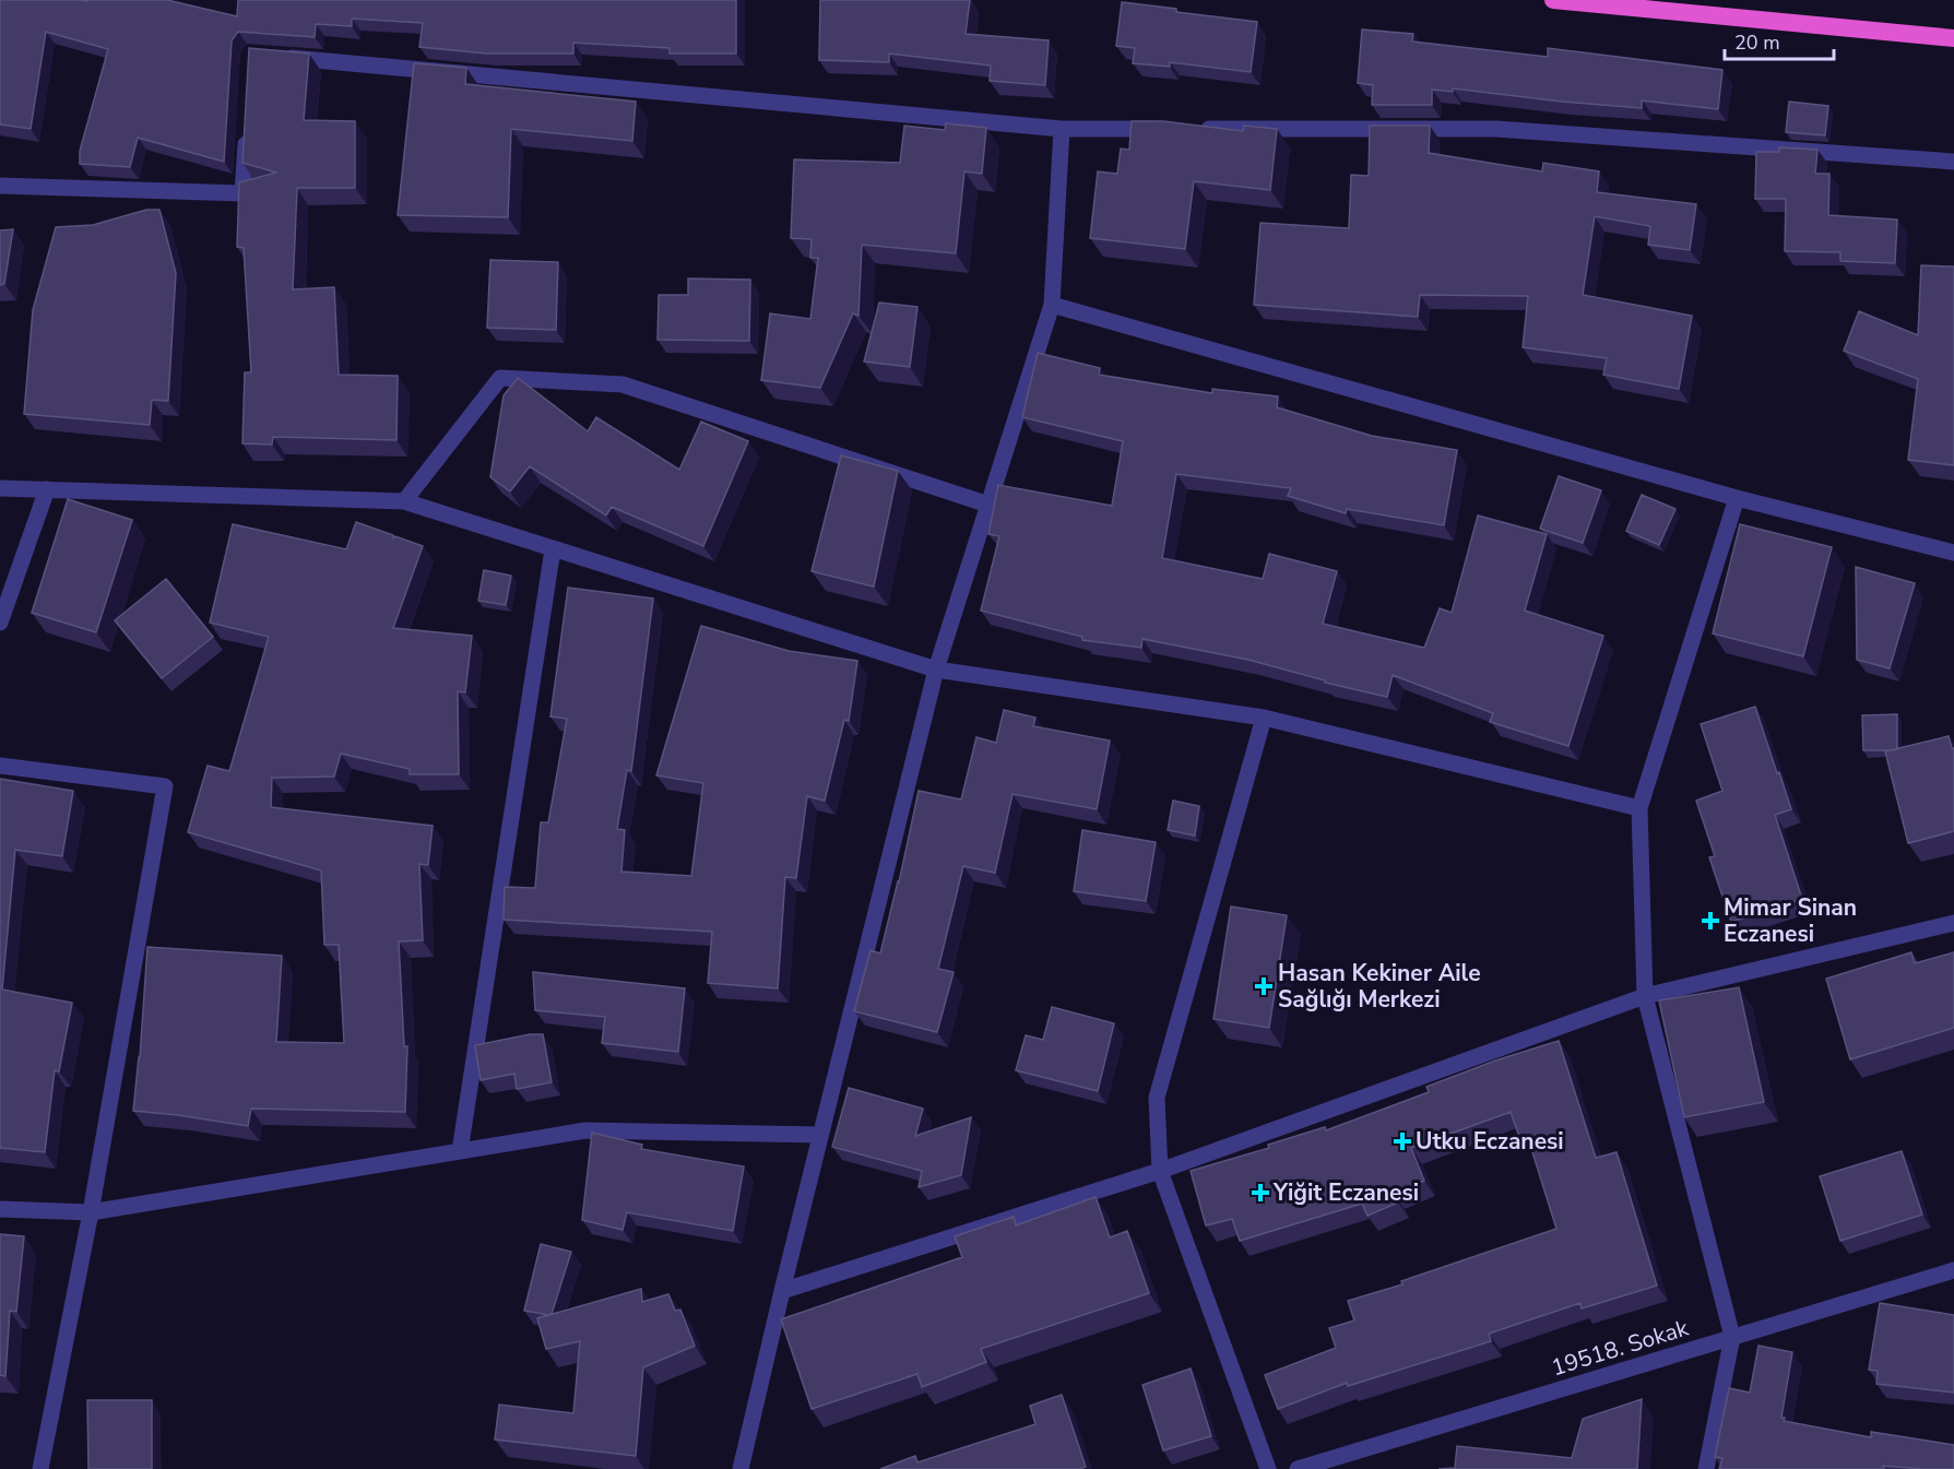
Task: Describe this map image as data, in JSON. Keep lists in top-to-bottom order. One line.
{"streets":{"street":["19518. Sokak"]},"places":{"health":["Mimar Sinan Eczanesi","Hasan Kekiner Aile Sağlığı Merkezi","Utku Eczanesi","Yiğit Eczanesi"]},"scale_bar":"20 m"}
